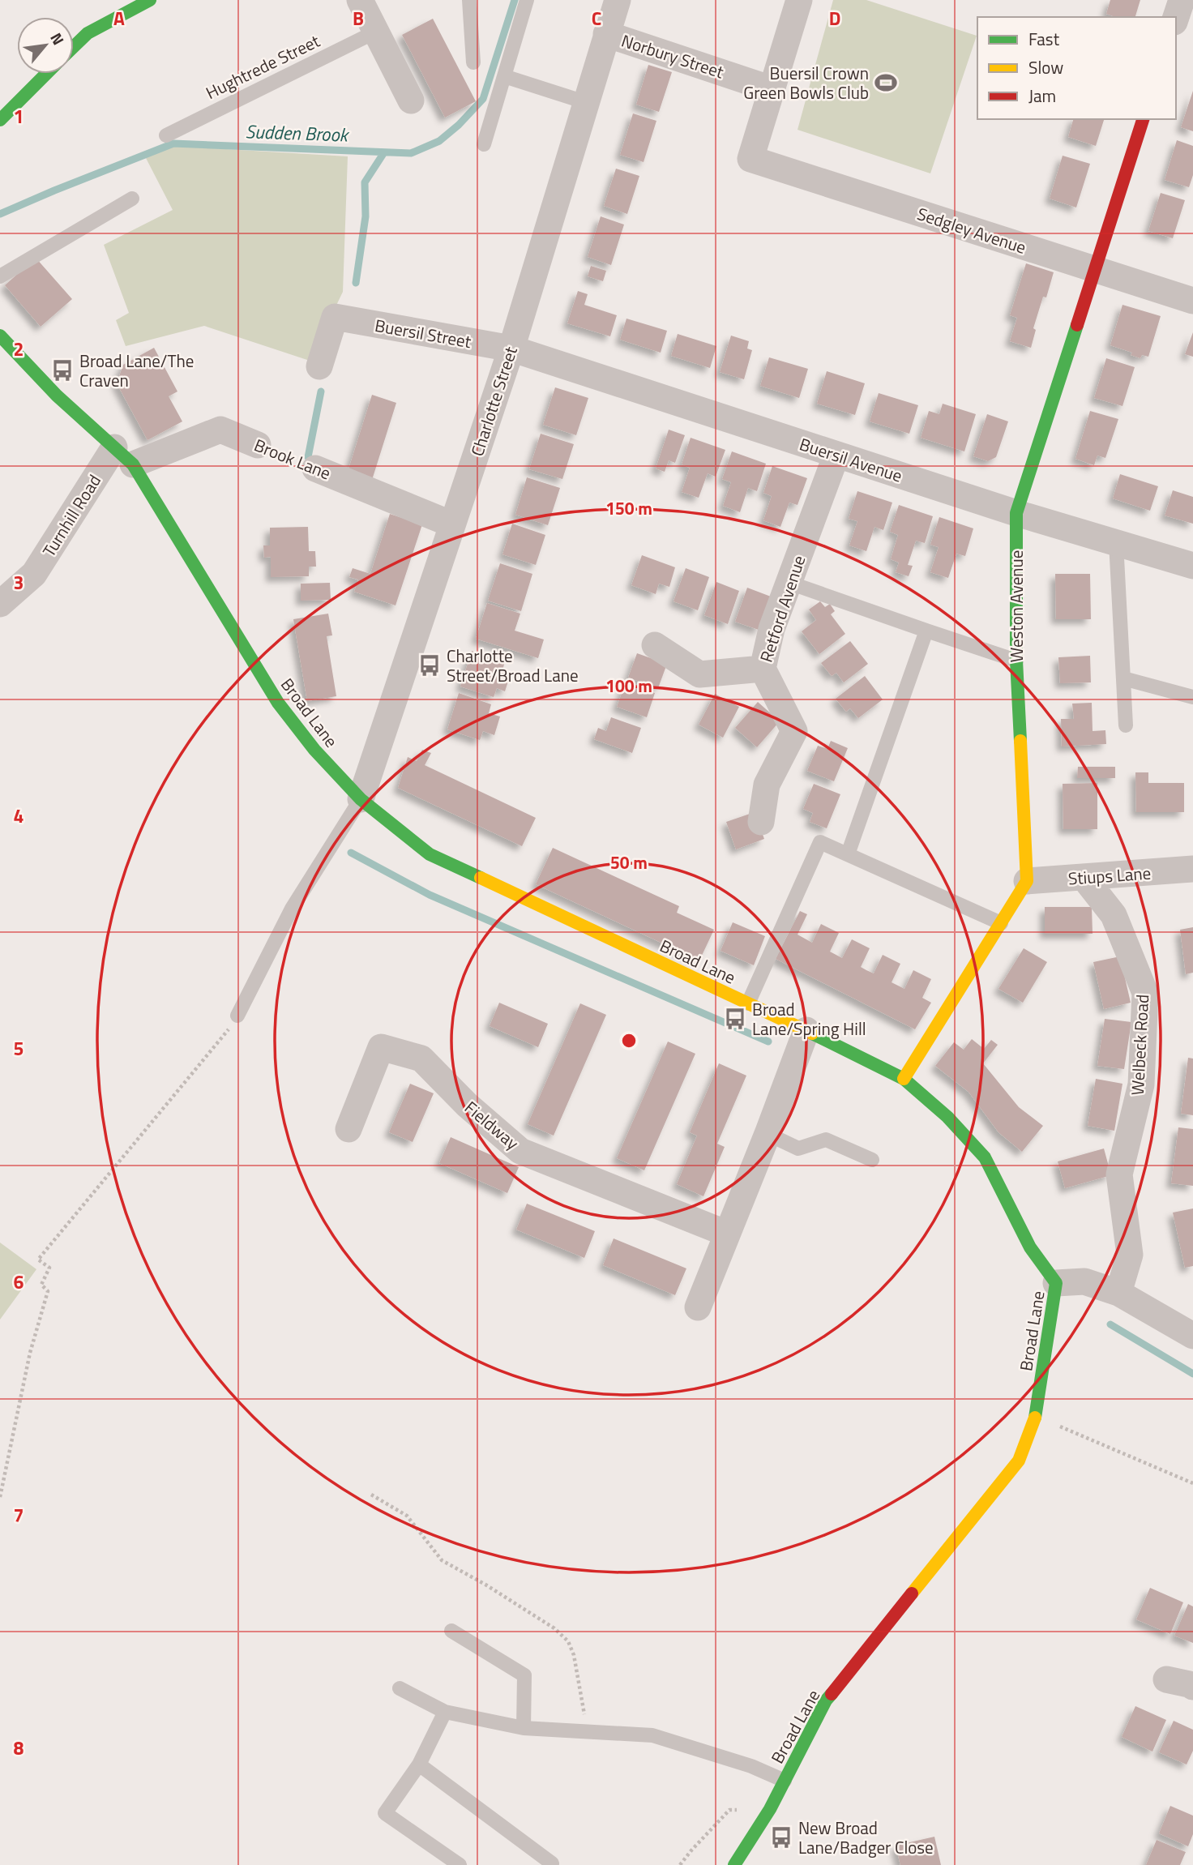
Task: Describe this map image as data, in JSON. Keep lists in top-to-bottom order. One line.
{"streets":{"main road":["Weston Avenue","Broad Lane"],"street":["Norbury Street","Sedgley Avenue","Buersil Street","Charlotte Street","Brook Lane","Buersil Avenue","Turnhill Road","Retford Avenue","Stiups Lane","Welbeck Road","Fieldway"],"lane":["Hughtrede Street"]},"crossings":[["Norbury Street","Sedgley Avenue"],["Norbury Street","Charlotte Street"],["Sedgley Avenue","Weston Avenue"],["Buersil Street","Charlotte Street"],["Buersil Street","Buersil Avenue"],["Charlotte Street","Brook Lane"],["Charlotte Street","Buersil Avenue"],["Charlotte Street","Broad Lane"],["Brook Lane","Turnhill Road"],["Brook Lane","Broad Lane"],["Buersil Avenue","Weston Avenue"],["Buersil Avenue","Retford Avenue"],["Turnhill Road","Broad Lane"],["Weston Avenue","Stiups Lane"],["Stiups Lane","Welbeck Road"]],"water":["Sudden Brook"],"places":{"sports":["Buersil Crown Green Bowls Club"],"bus stop":["Broad Lane/The Craven","Charlotte Street/Broad Lane","Broad Lane/Spring Hill","New Broad Lane/Badger Close"]},"legend":["Fast","Slow","Jam"],"north":"top right","grid":{"columns":["A","B","C","D"],"rows":["1","2","3","4","5","6","7","8"]},"rings":["150 m","100 m","50 m"]}
